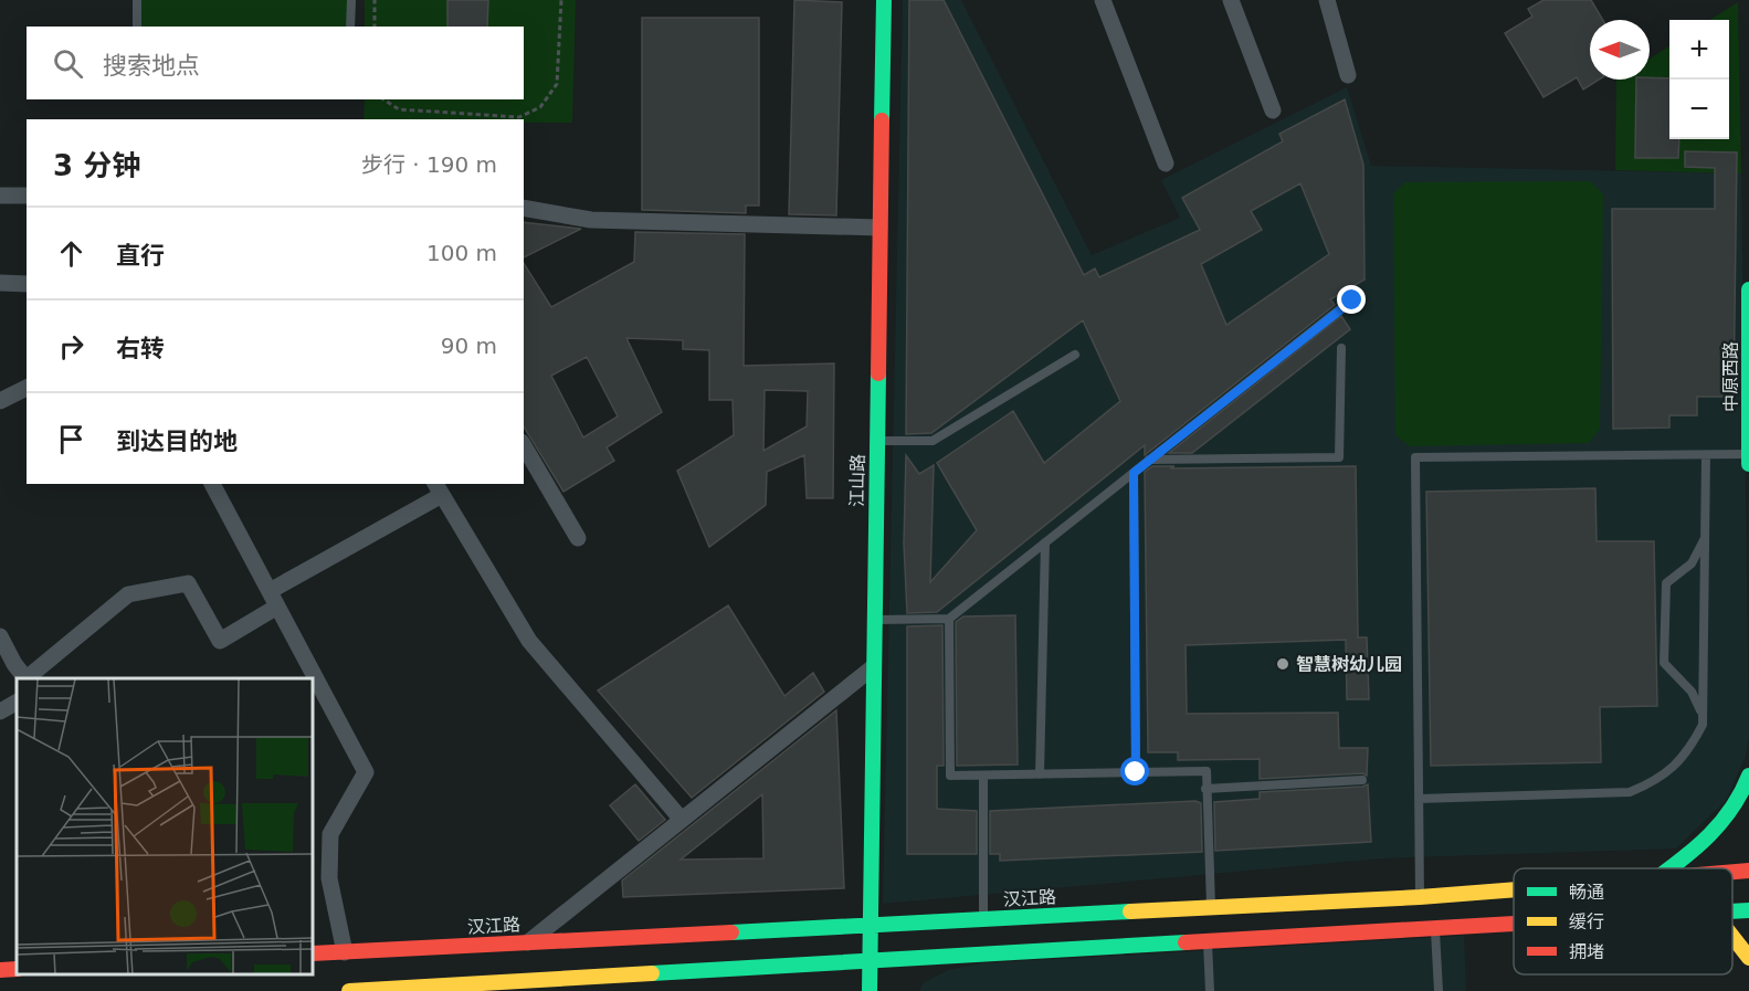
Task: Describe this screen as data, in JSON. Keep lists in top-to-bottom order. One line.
{"streets":{"main road":["中原西路","江山路","汉江路"]},"crossings":[["江山路","汉江路"]],"places":["智慧树幼儿园"],"legend":["畅通","缓行","拥堵"],"north":"left","page":{"map_buttons":["+","−"],"search":"搜索地点","heading":["3 分钟","步行 · 190 m"],"list":[["直行","100 m"],["右转","90 m"],"到达目的地"]}}
